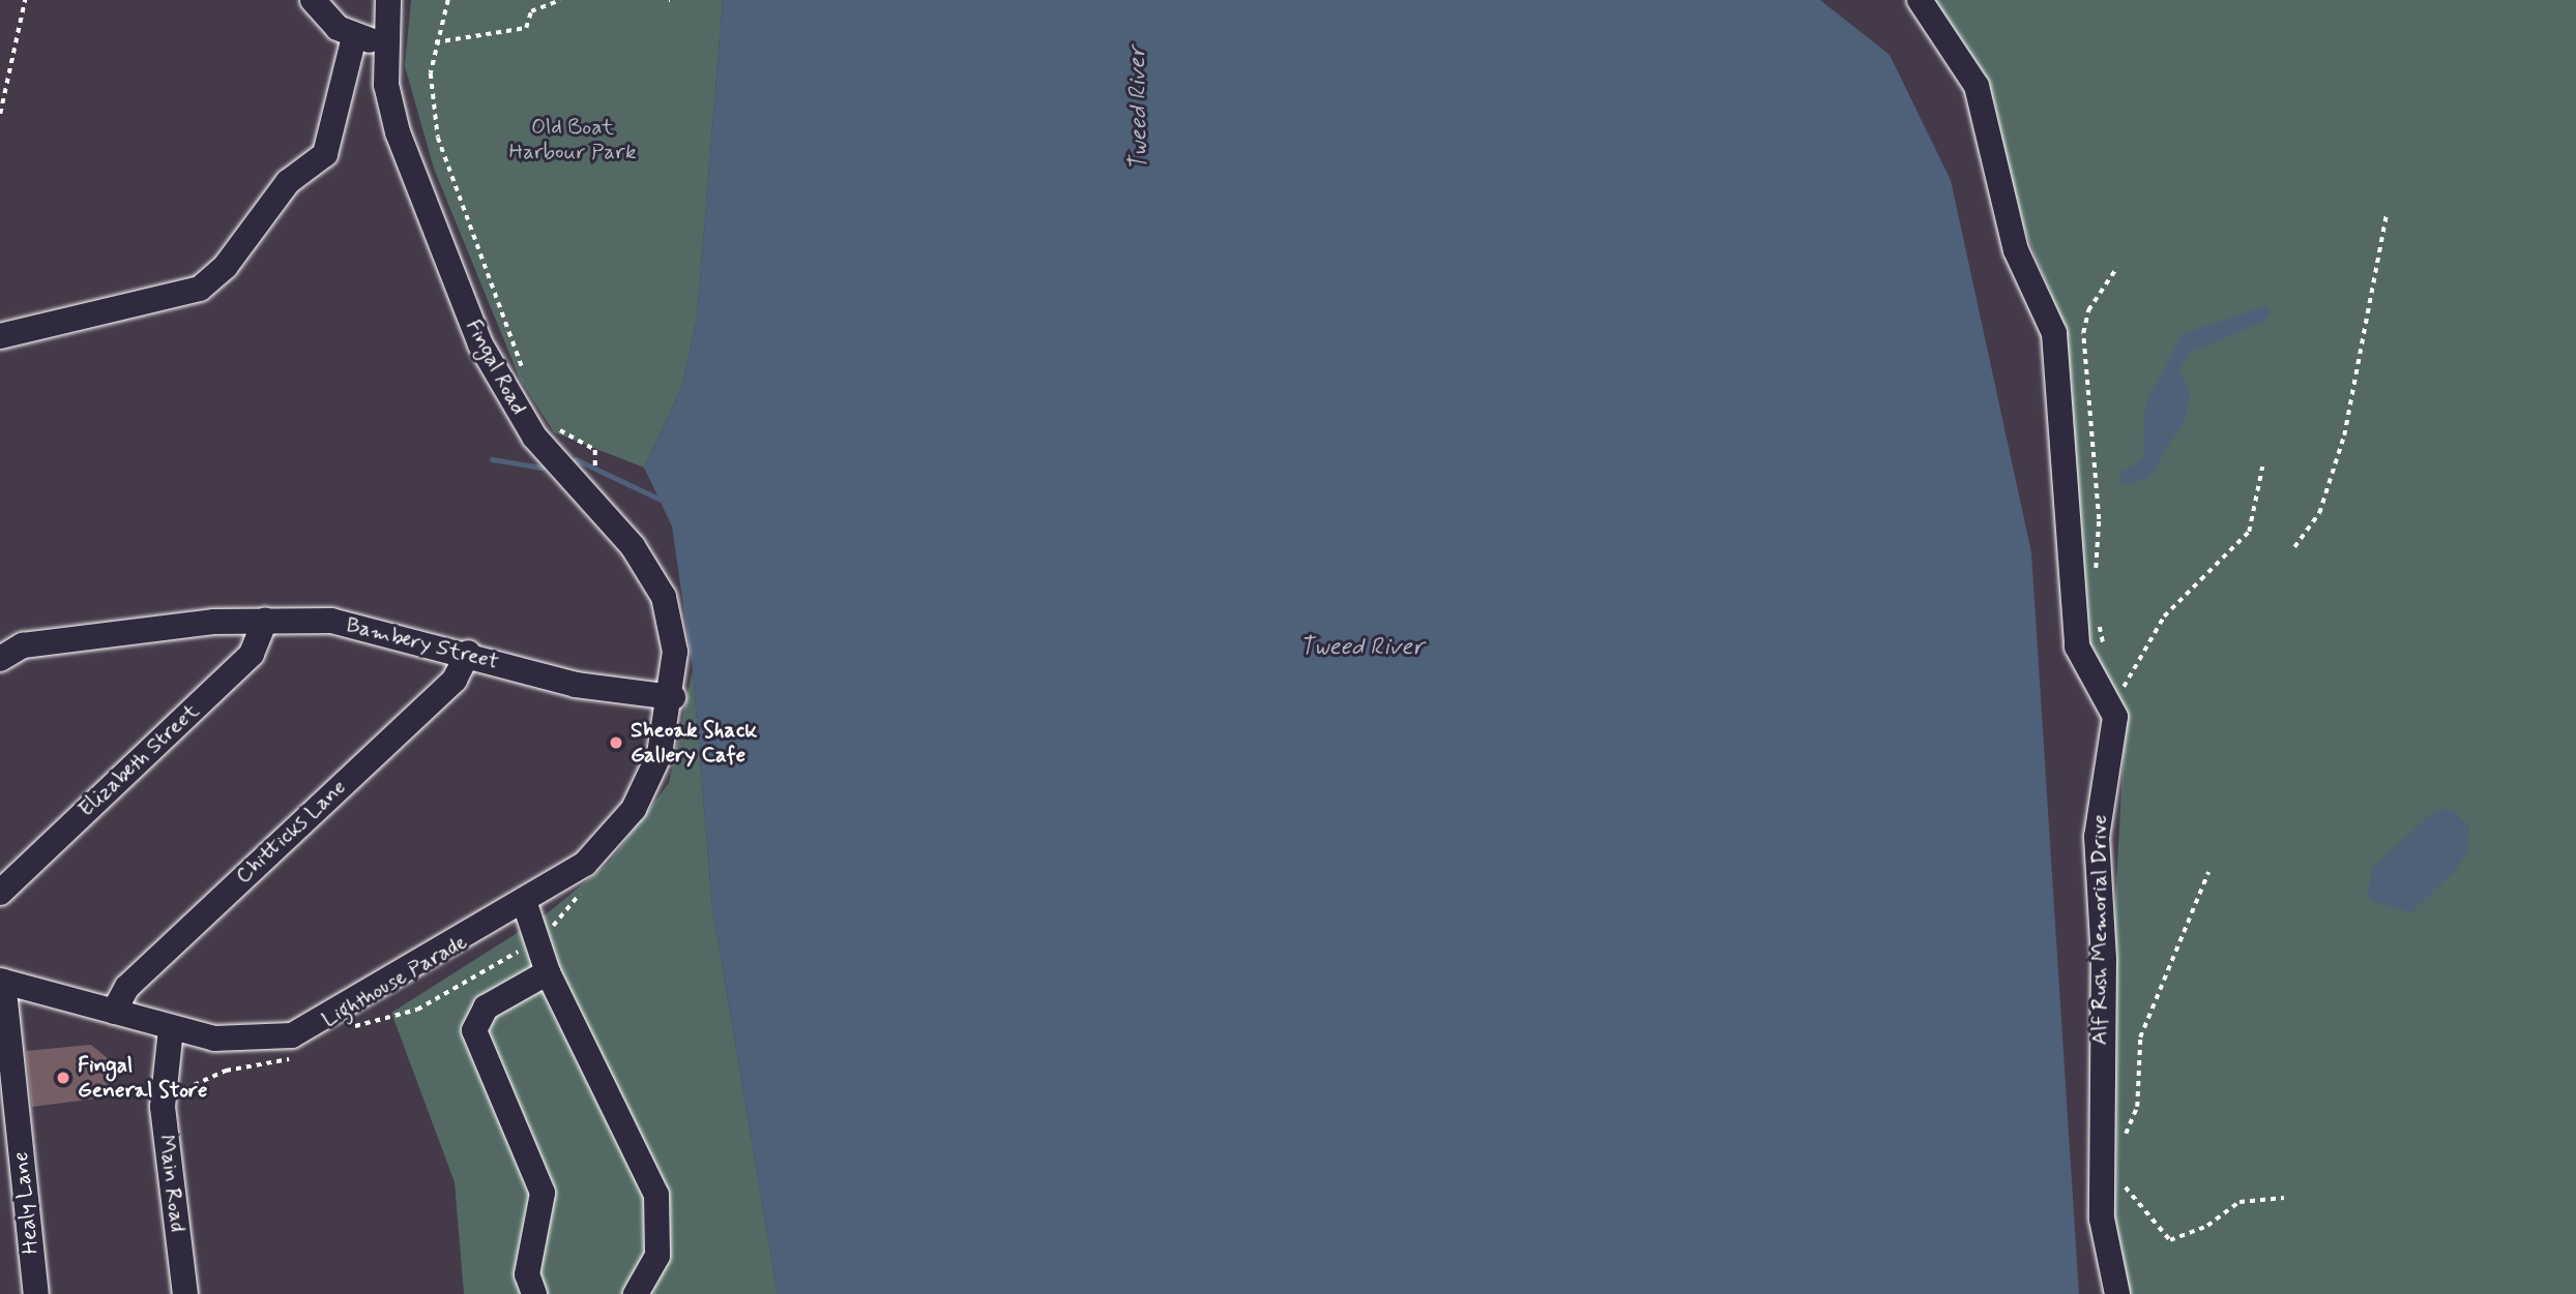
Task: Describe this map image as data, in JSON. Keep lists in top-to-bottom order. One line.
{"streets":{"street":["Fingal Road","Bambery Street","Elizabeth Street","Chitticks Lane","Alf Rush Memorial Drive","Lighthouse Parade","Main Road","Healy Lane"]},"crossings":[["Fingal Road","Bambery Street"],["Fingal Road","Lighthouse Parade"],["Bambery Street","Elizabeth Street"],["Bambery Street","Chitticks Lane"],["Bambery Street","Lighthouse Parade"],["Chitticks Lane","Lighthouse Parade"],["Lighthouse Parade","Main Road"],["Lighthouse Parade","Healy Lane"]],"water":["Tweed River"],"parks":["Old Boat Harbour Park"],"places":["Sheoak Shack Gallery Cafe","Fingal General Store"]}
